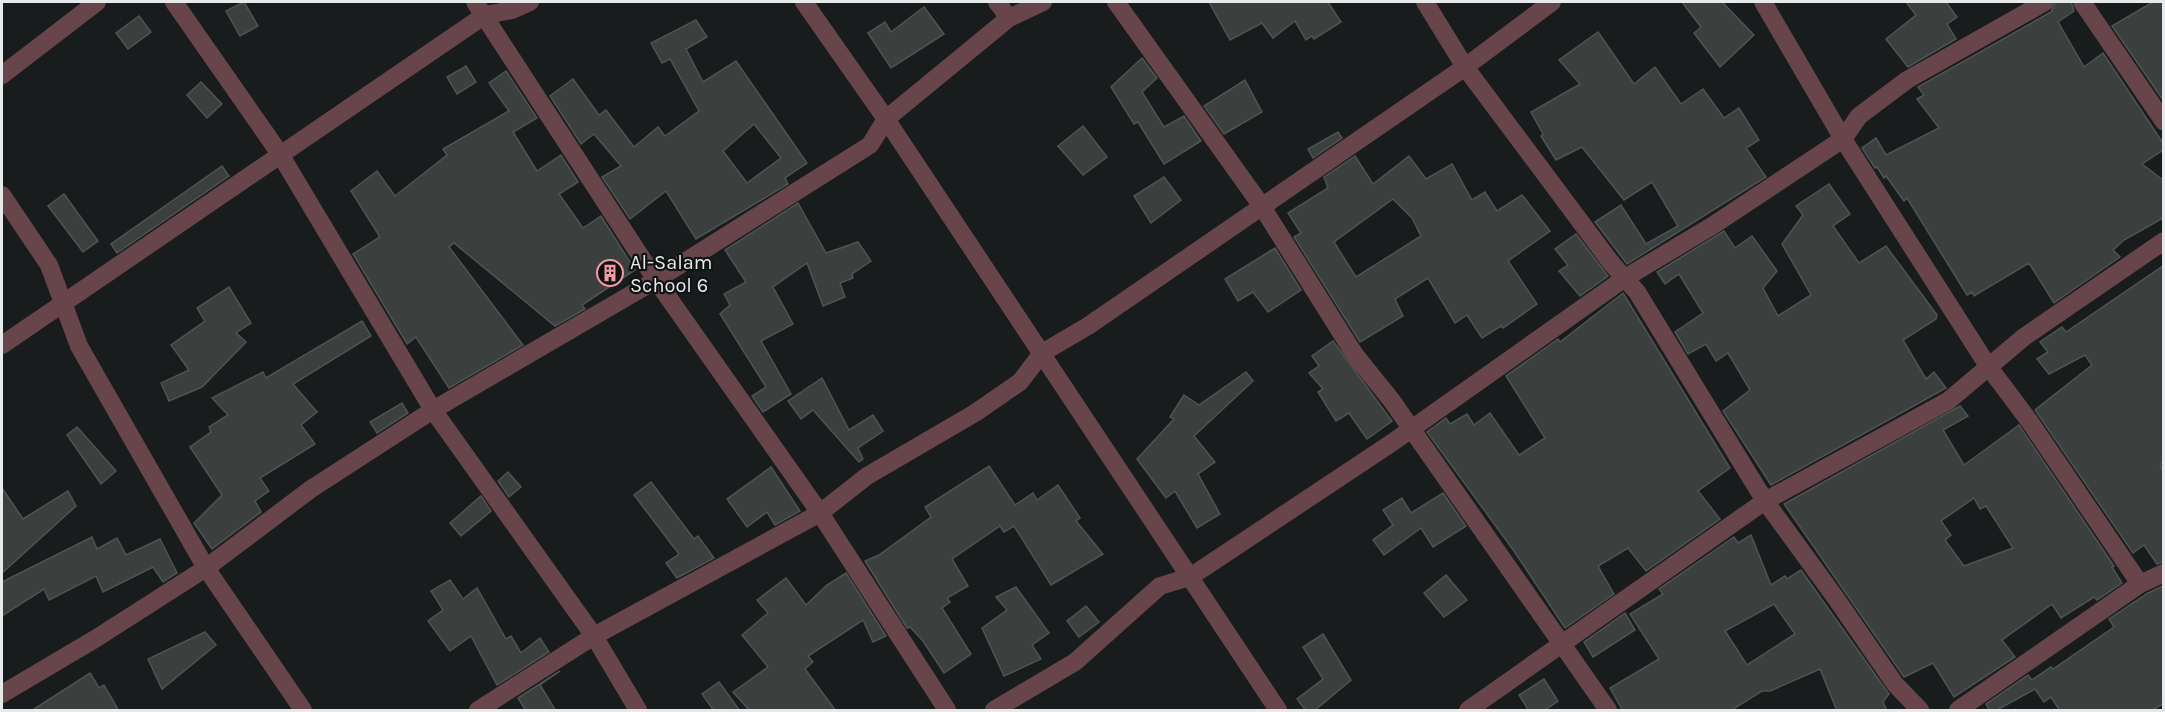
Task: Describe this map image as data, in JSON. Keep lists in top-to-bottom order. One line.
{"places":{"building":["Al-Salam School 6"]}}
